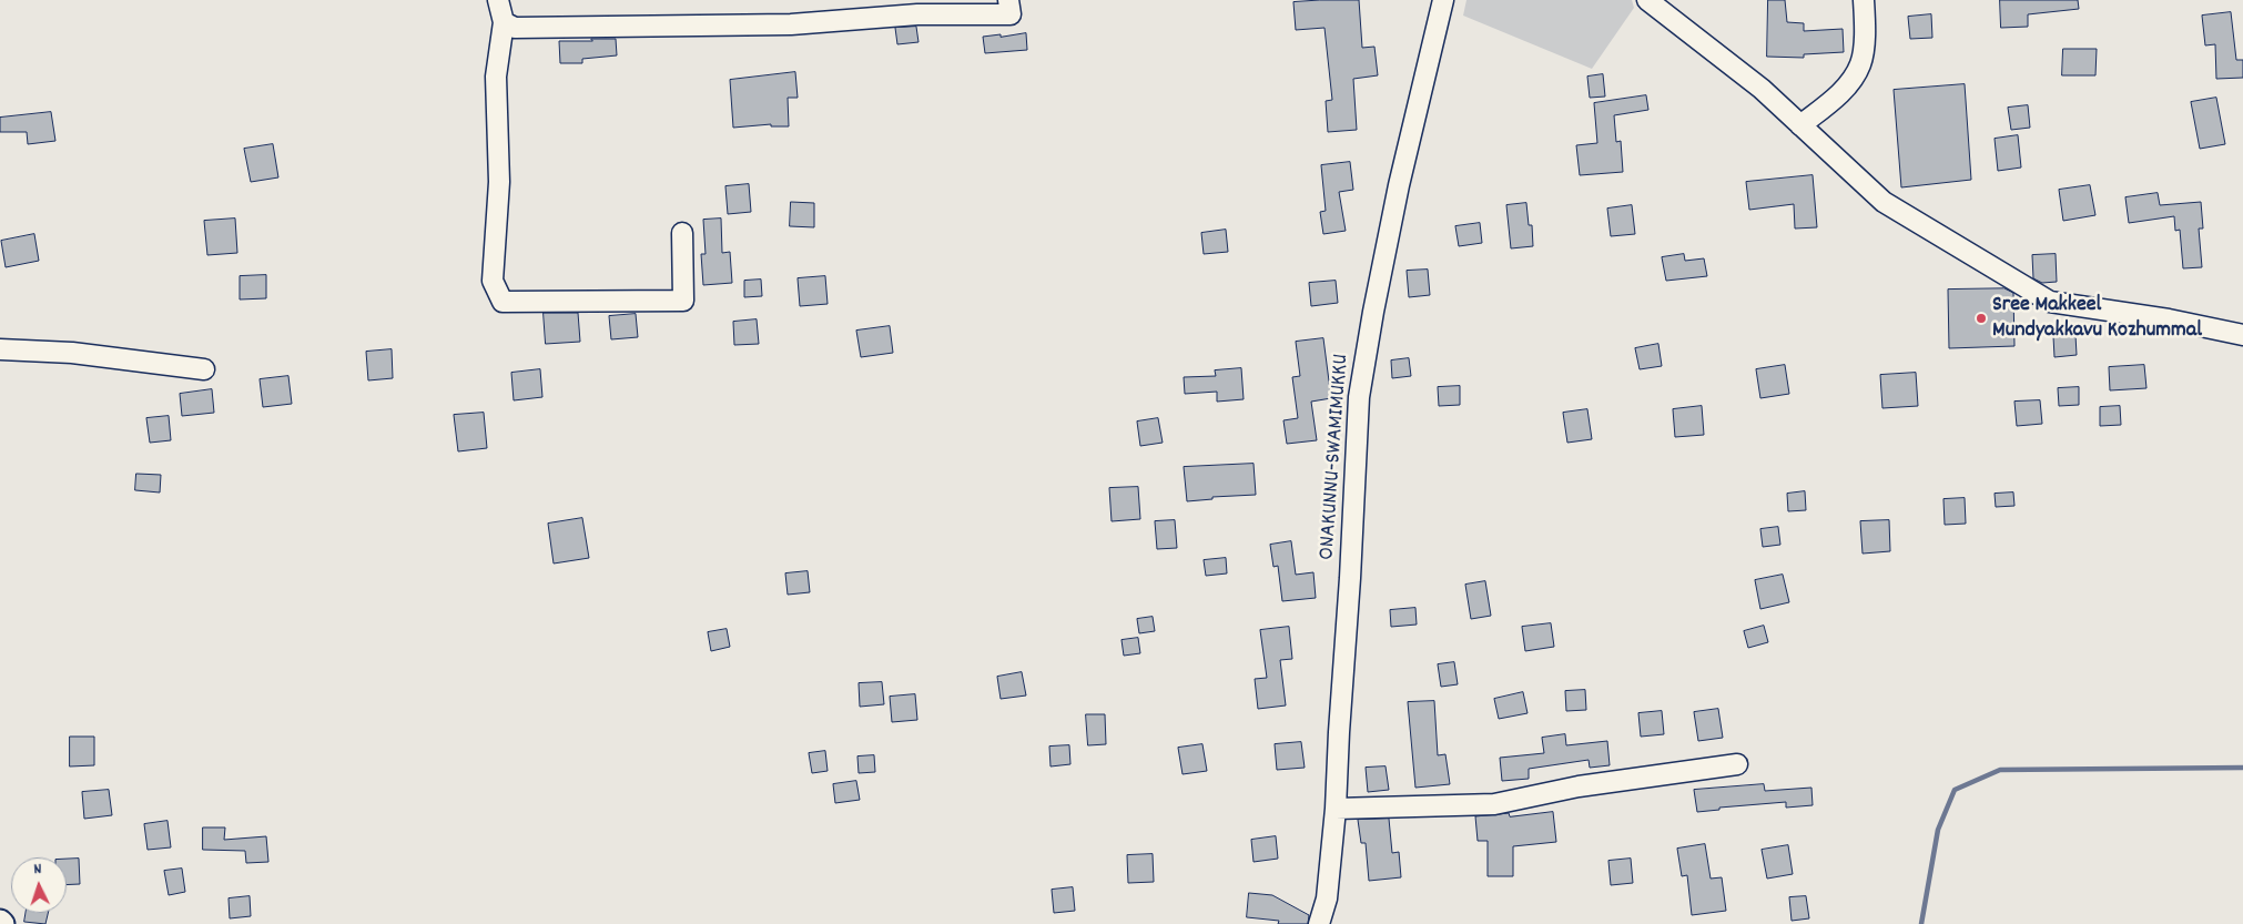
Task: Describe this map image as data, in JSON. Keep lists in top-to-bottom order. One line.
{"streets":{"street":["ONAKUNNU-SWAMIMUKKU"]},"places":["Sree Makkeel Mundyakkavu Kozhummal"],"north":"top"}
